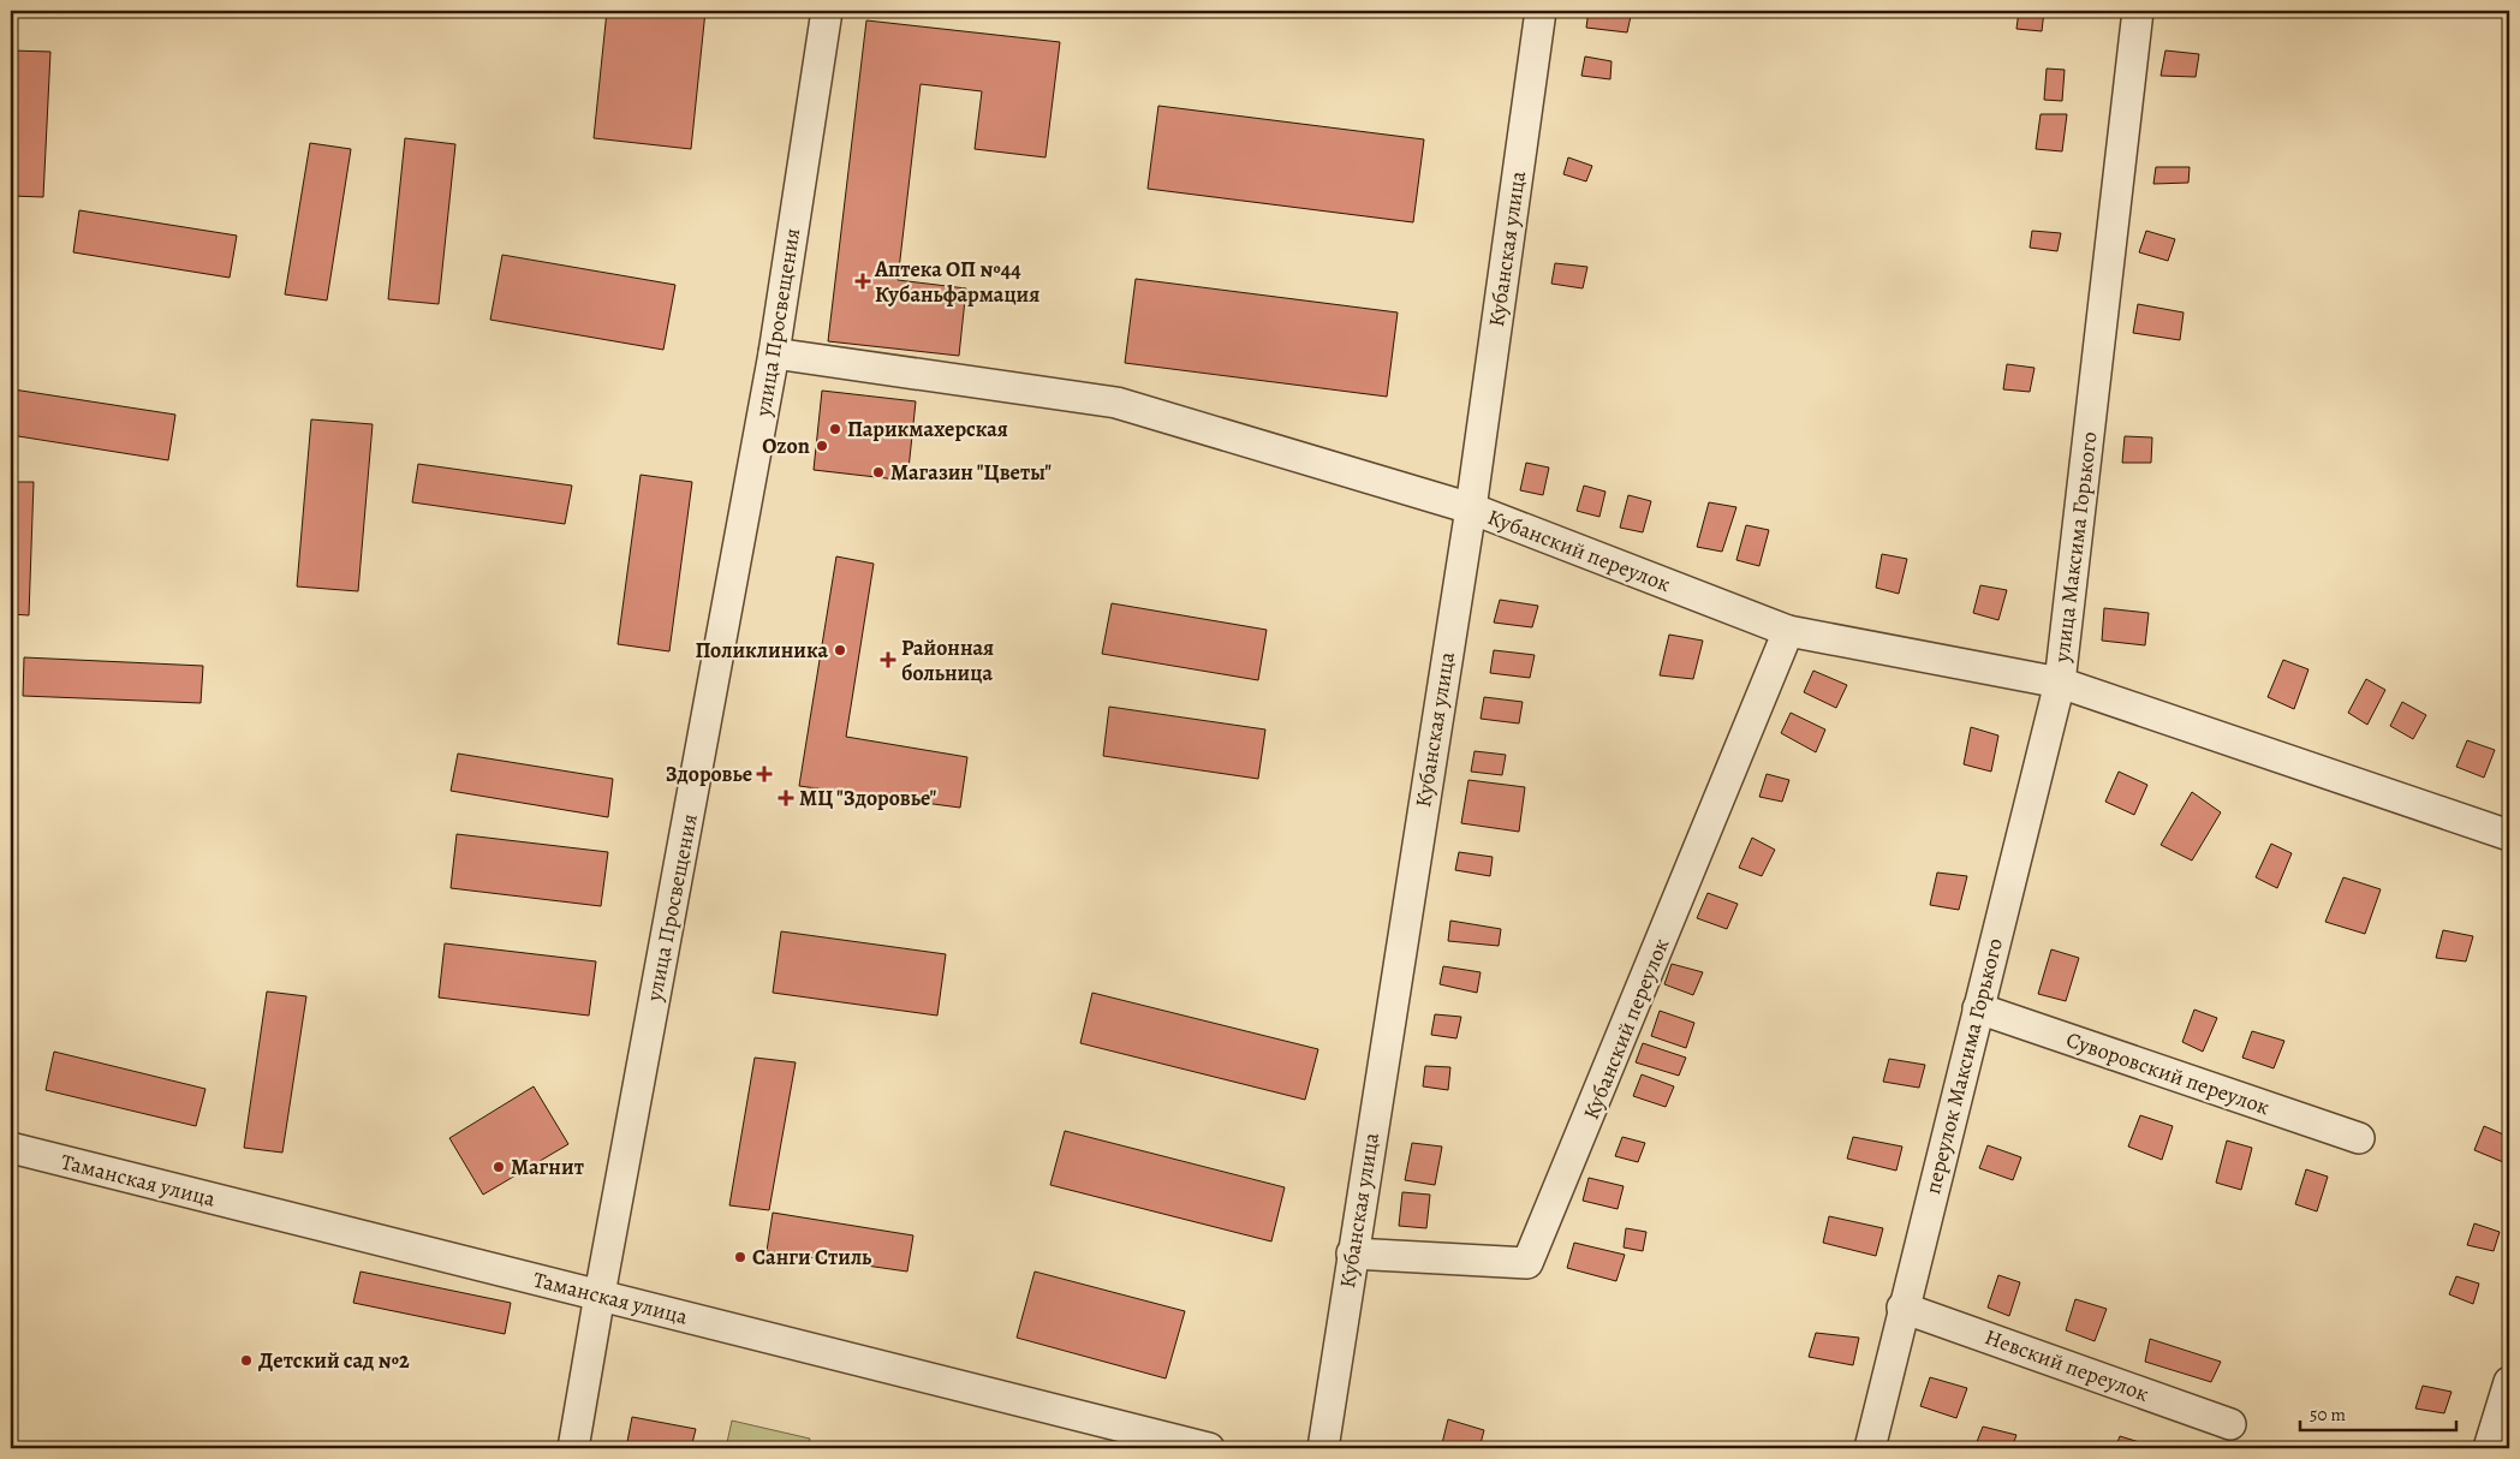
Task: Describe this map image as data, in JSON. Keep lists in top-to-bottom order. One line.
{"streets":{"street":["Кубанская улица","улица Просвещения","улица Максима Горького","Кубанский переулок","переулок Максима Горького","Суворовский переулок","Таманская улица","Невский переулок"]},"crossings":[["Кубанская улица","Кубанский переулок"],["улица Просвещения","Кубанский переулок"],["улица Просвещения","Таманская улица"],["улица Максима Горького","Кубанский переулок"],["улица Максима Горького","переулок Максима Горького"],["Кубанский переулок","переулок Максима Горького"],["переулок Максима Горького","Суворовский переулок"],["переулок Максима Горького","Невский переулок"]],"places":{"health":["Аптека ОП №44 Кубаньфармация","Районная больница","Здоровье","МЦ \"Здоровье\""],"other":["Парикмахерская","Ozon","Магазин \"Цветы\"","Поликлиника","Магнит","Санги Стиль","Детский сад №2"]},"scale_bar":"50 m"}
